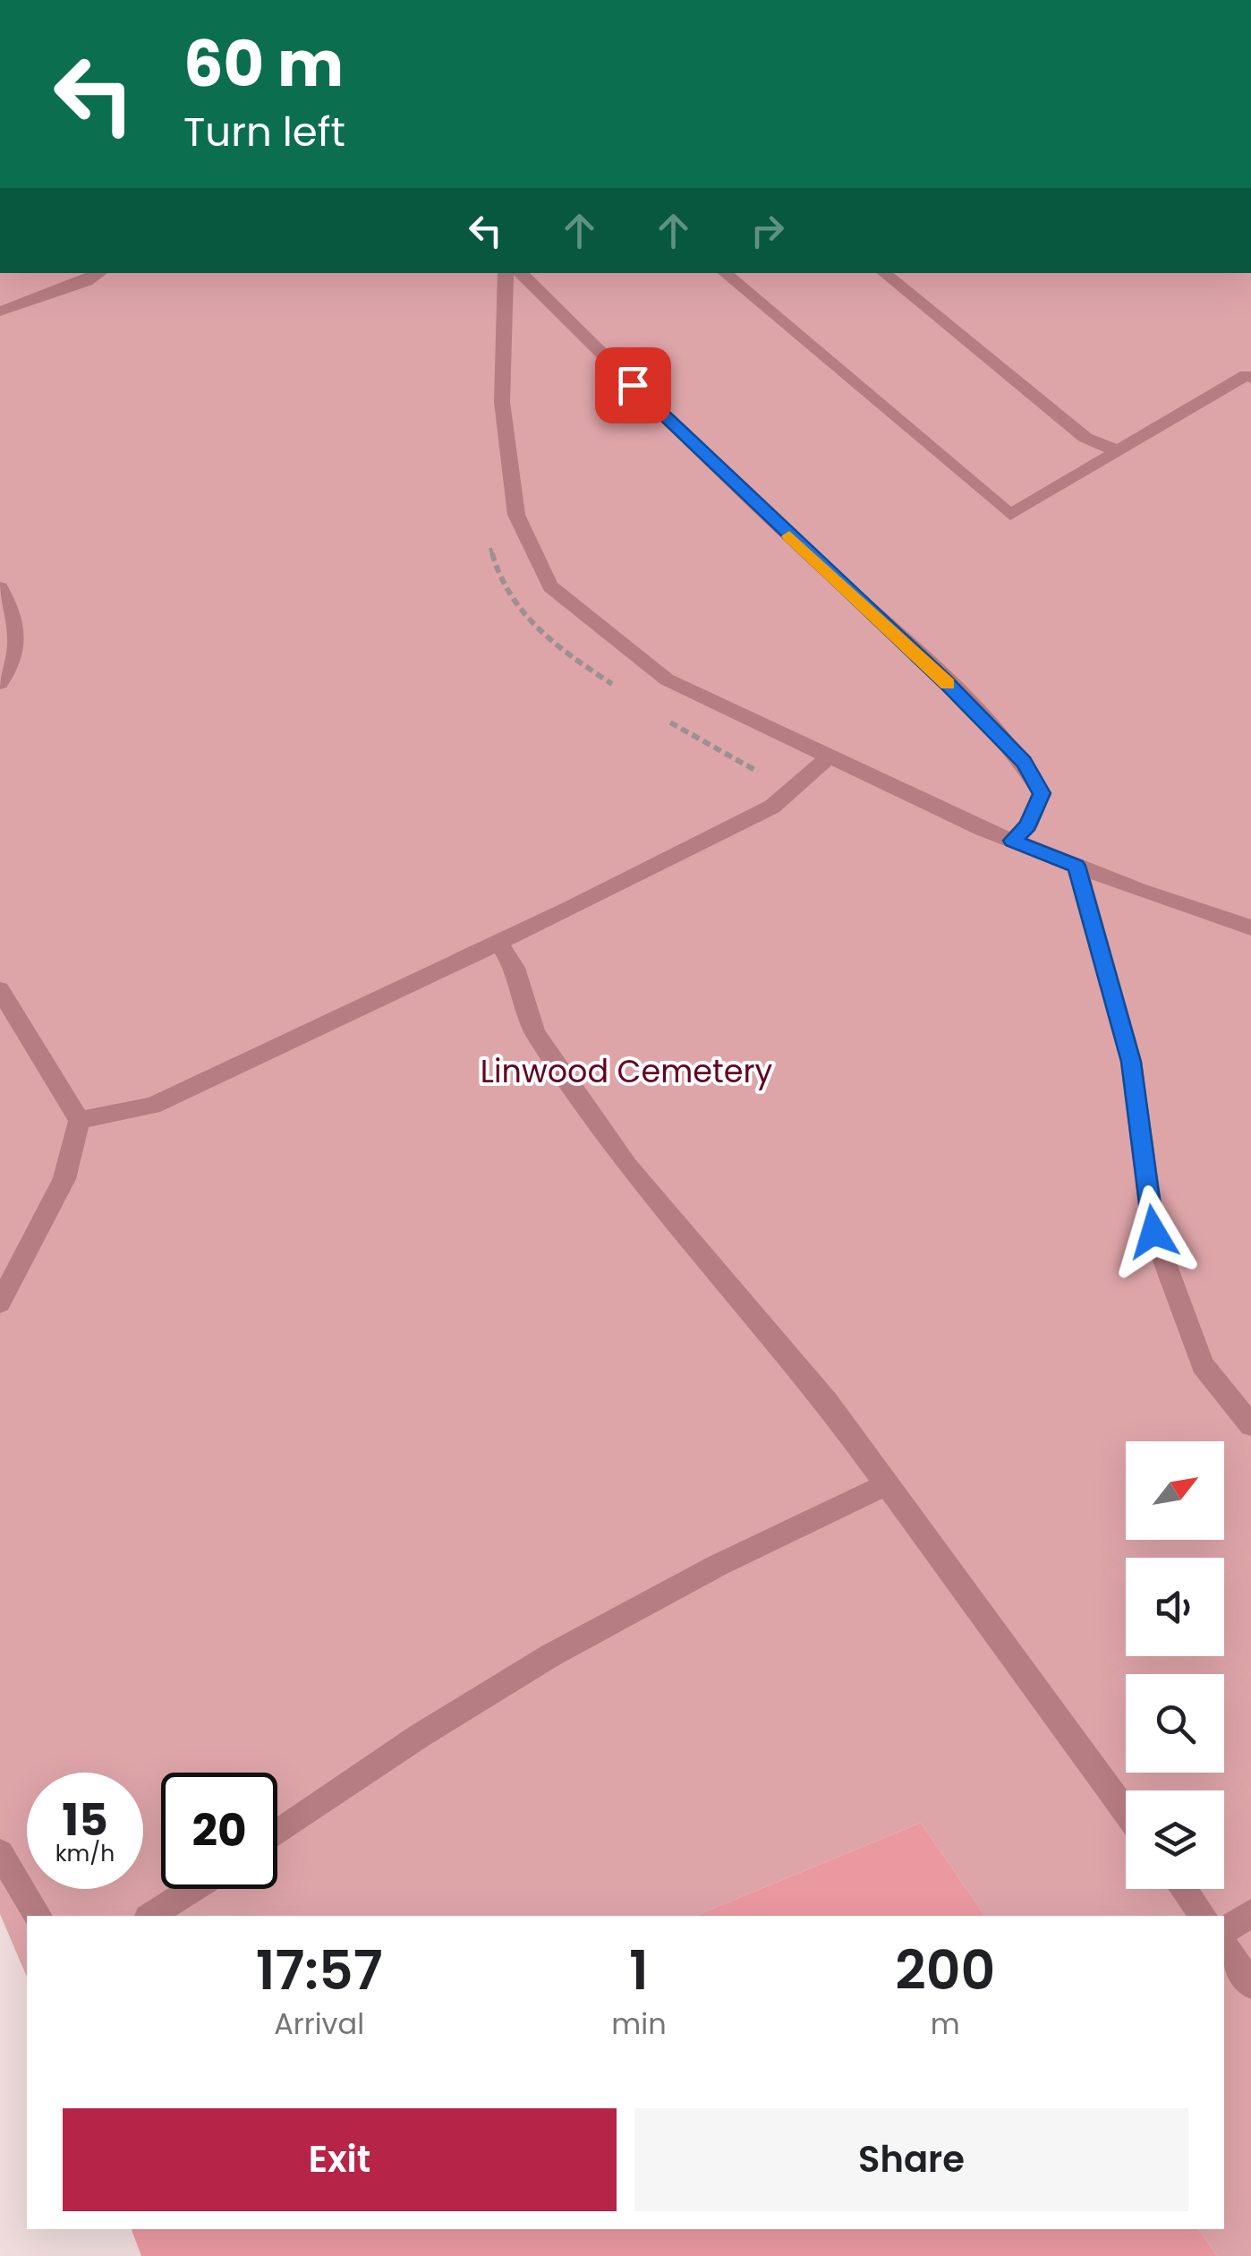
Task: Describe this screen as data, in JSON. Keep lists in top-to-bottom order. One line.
{"parks":["Linwood Cemetery"],"north":"top right","page":{"turn":["60 m","Turn left"],"speed":"15 km/h","limit":"20","eta":["17:57","Arrival","1","min","200","m"],"buttons":["Exit","Share"]}}
